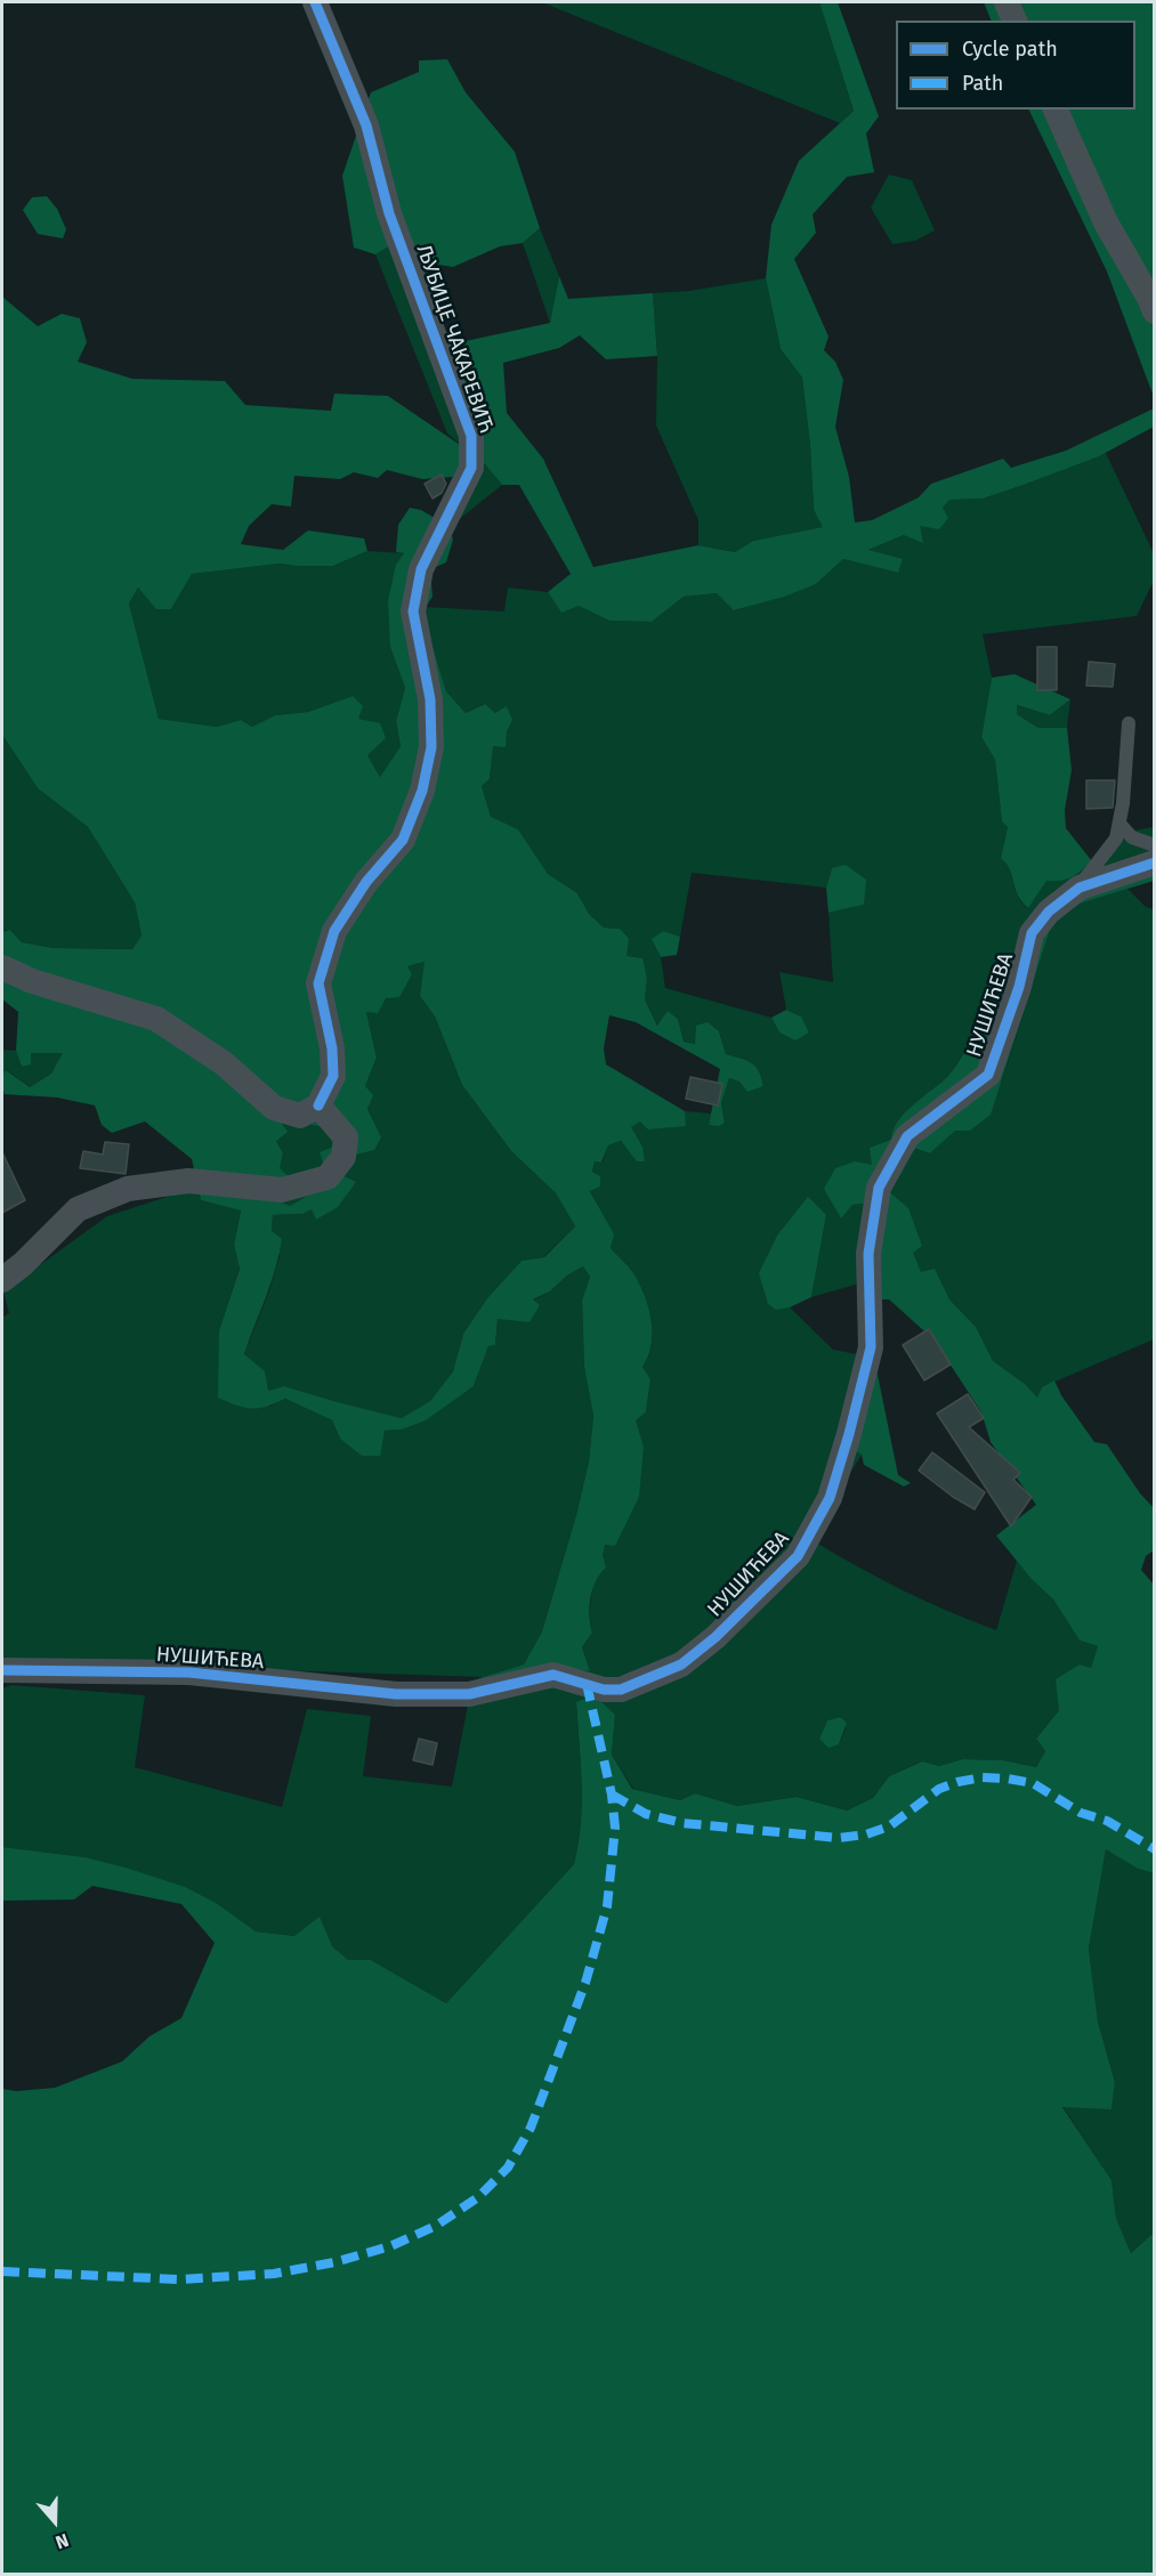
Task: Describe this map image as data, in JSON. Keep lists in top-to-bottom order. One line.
{"streets":{"street":["ЉУБИЦЕ ЧАКАРЕВИЋ","НУШИЋЕВА"]},"legend":["Cycle path","Path"],"north":"bottom"}
